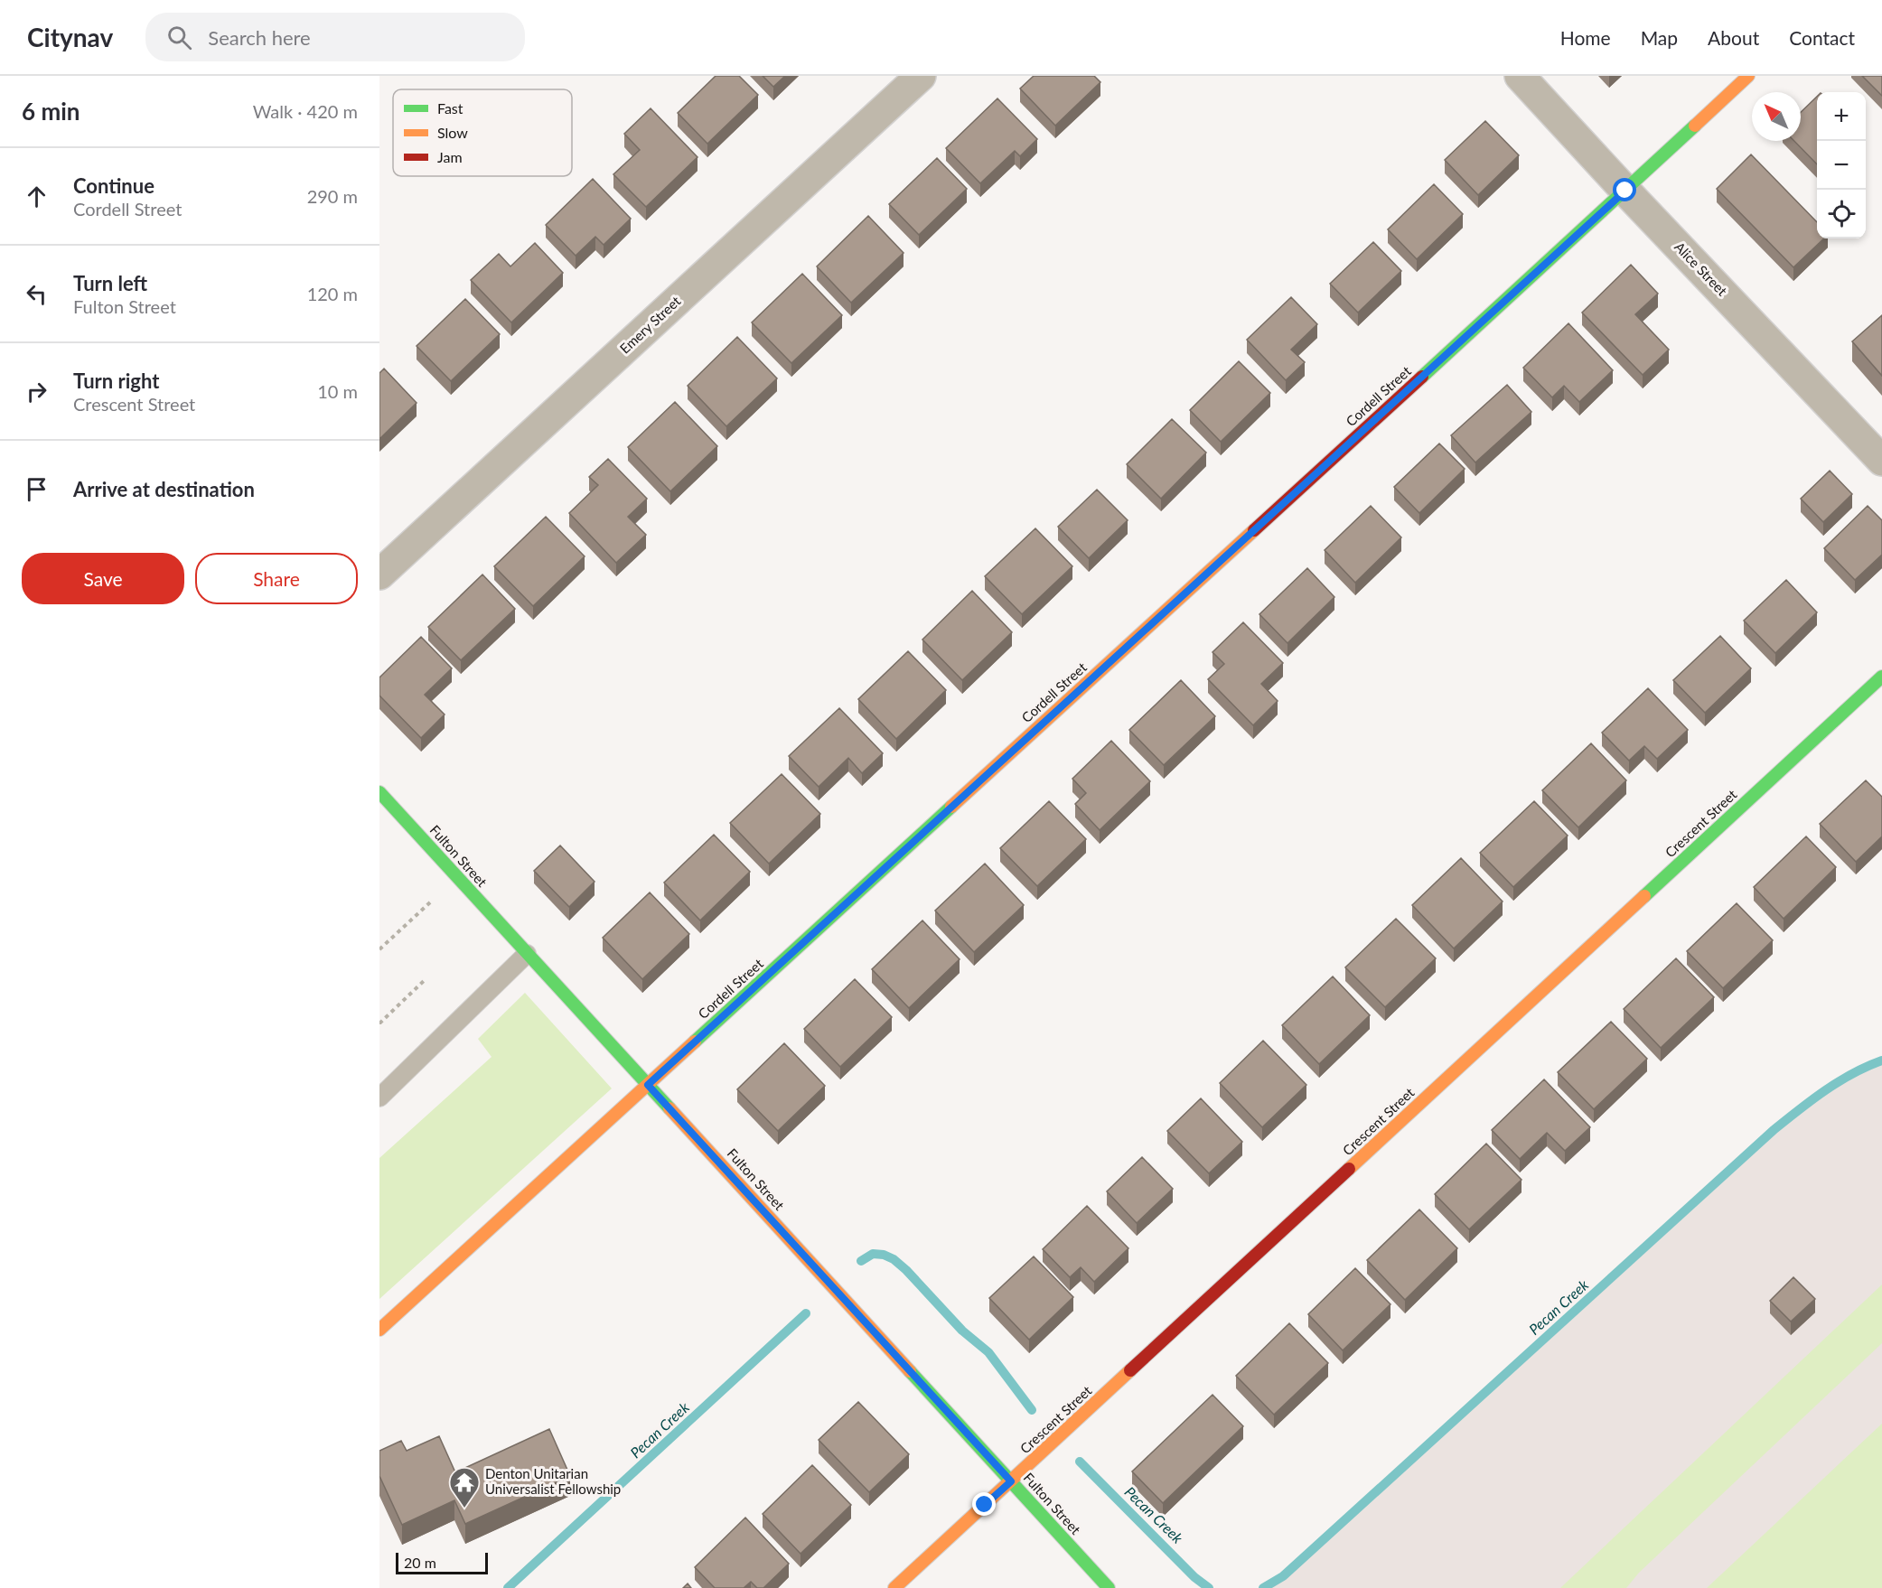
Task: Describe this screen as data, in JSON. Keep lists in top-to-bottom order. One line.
{"streets":{"street":["Alice Street","Emery Street","Cordell Street","Crescent Street","Fulton Street"]},"crossings":[["Alice Street","Cordell Street"],["Cordell Street","Fulton Street"],["Crescent Street","Fulton Street"]],"water":["Pecan Creek"],"places":{"temple":["Denton Unitarian Universalist Fellowship"]},"legend":["Fast","Slow","Jam"],"scale_bar":"20 m","north":"top left","page":{"header":"Citynav","search":"Search here","nav":["Home","Map","About","Contact"],"heading":["6 min","Walk · 420 m"],"map_buttons":["+","−"],"list":[["Continue","Cordell Street","290 m"],["Turn left","Fulton Street","120 m"],["Turn right","Crescent Street","10 m"],"Arrive at destination"],"buttons":["Save","Share"],"scale":"20 m"}}
